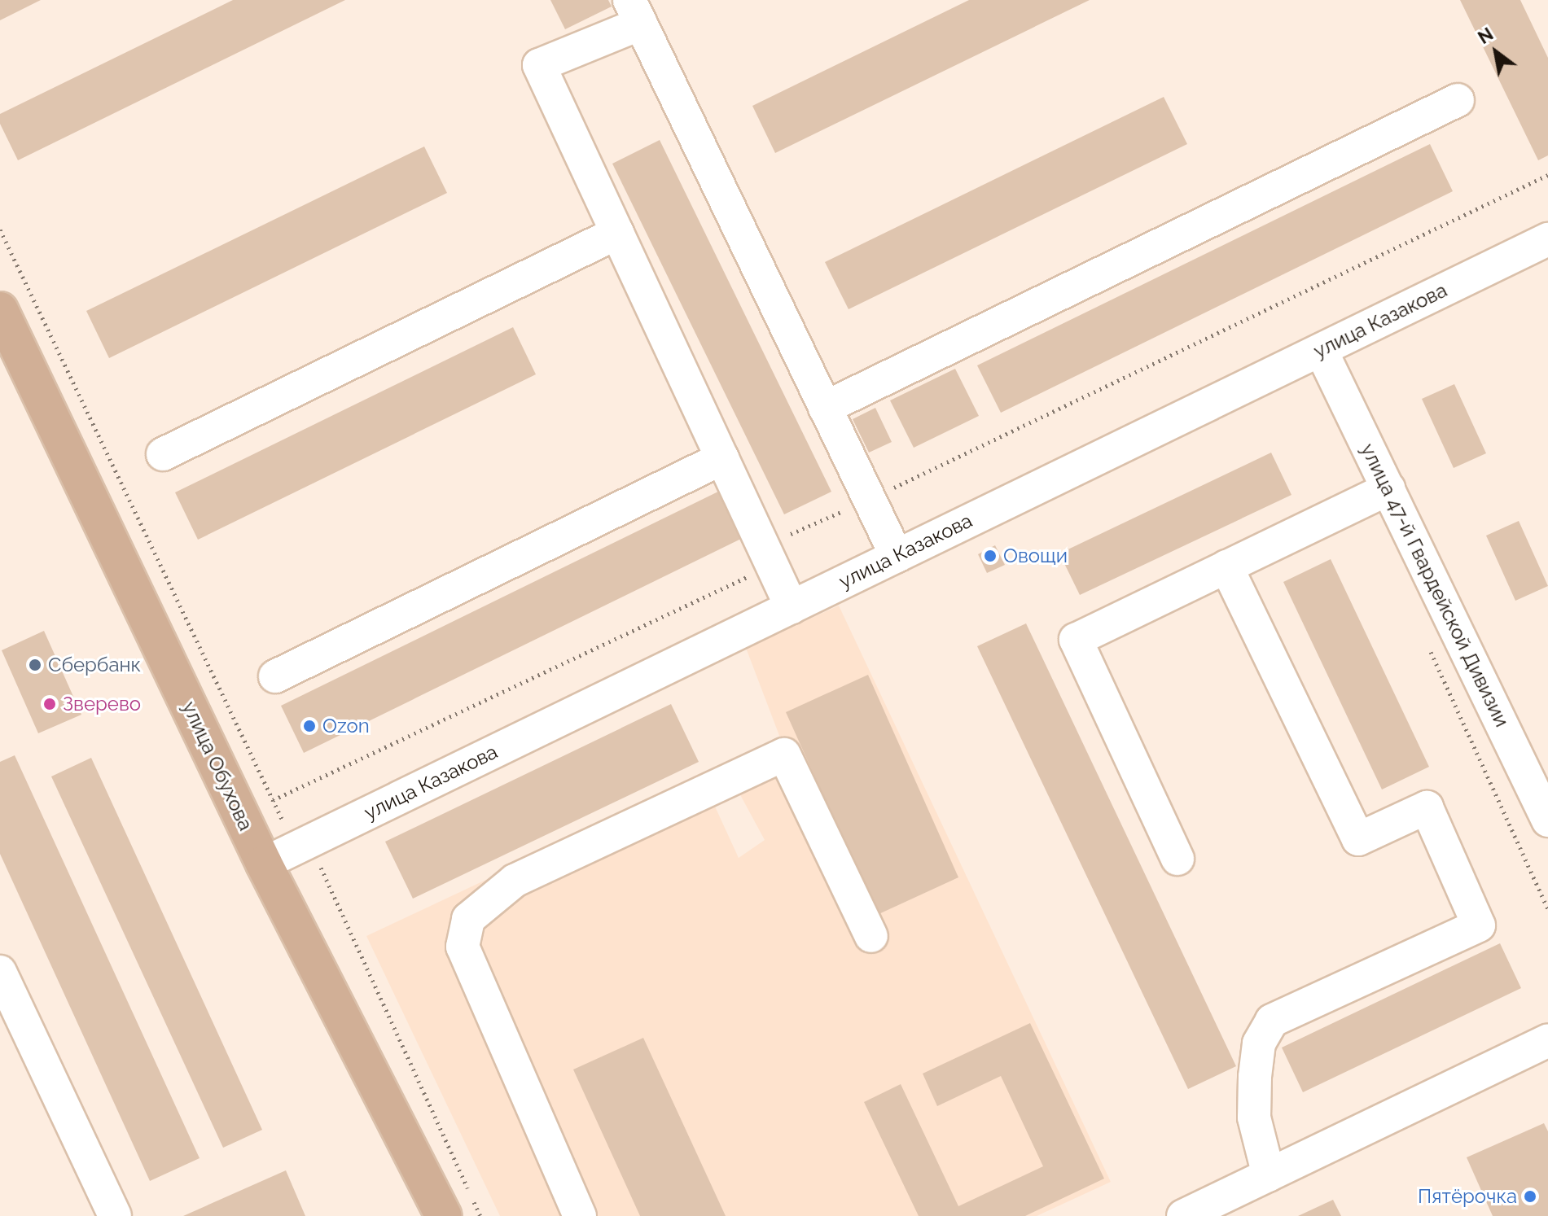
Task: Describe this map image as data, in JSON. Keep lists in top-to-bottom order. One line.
{"streets":{"main road":["улица Обухова"],"street":["улица Казакова","улица 47-й Гвардейской Дивизии"]},"crossings":[["улица Казакова","улица 47-й Гвардейской Дивизии"],["улица Казакова","улица Обухова"]],"places":["Овощи","Сбербанк","Зверево","Ozon","Пятёрочка"],"north":"top left"}
